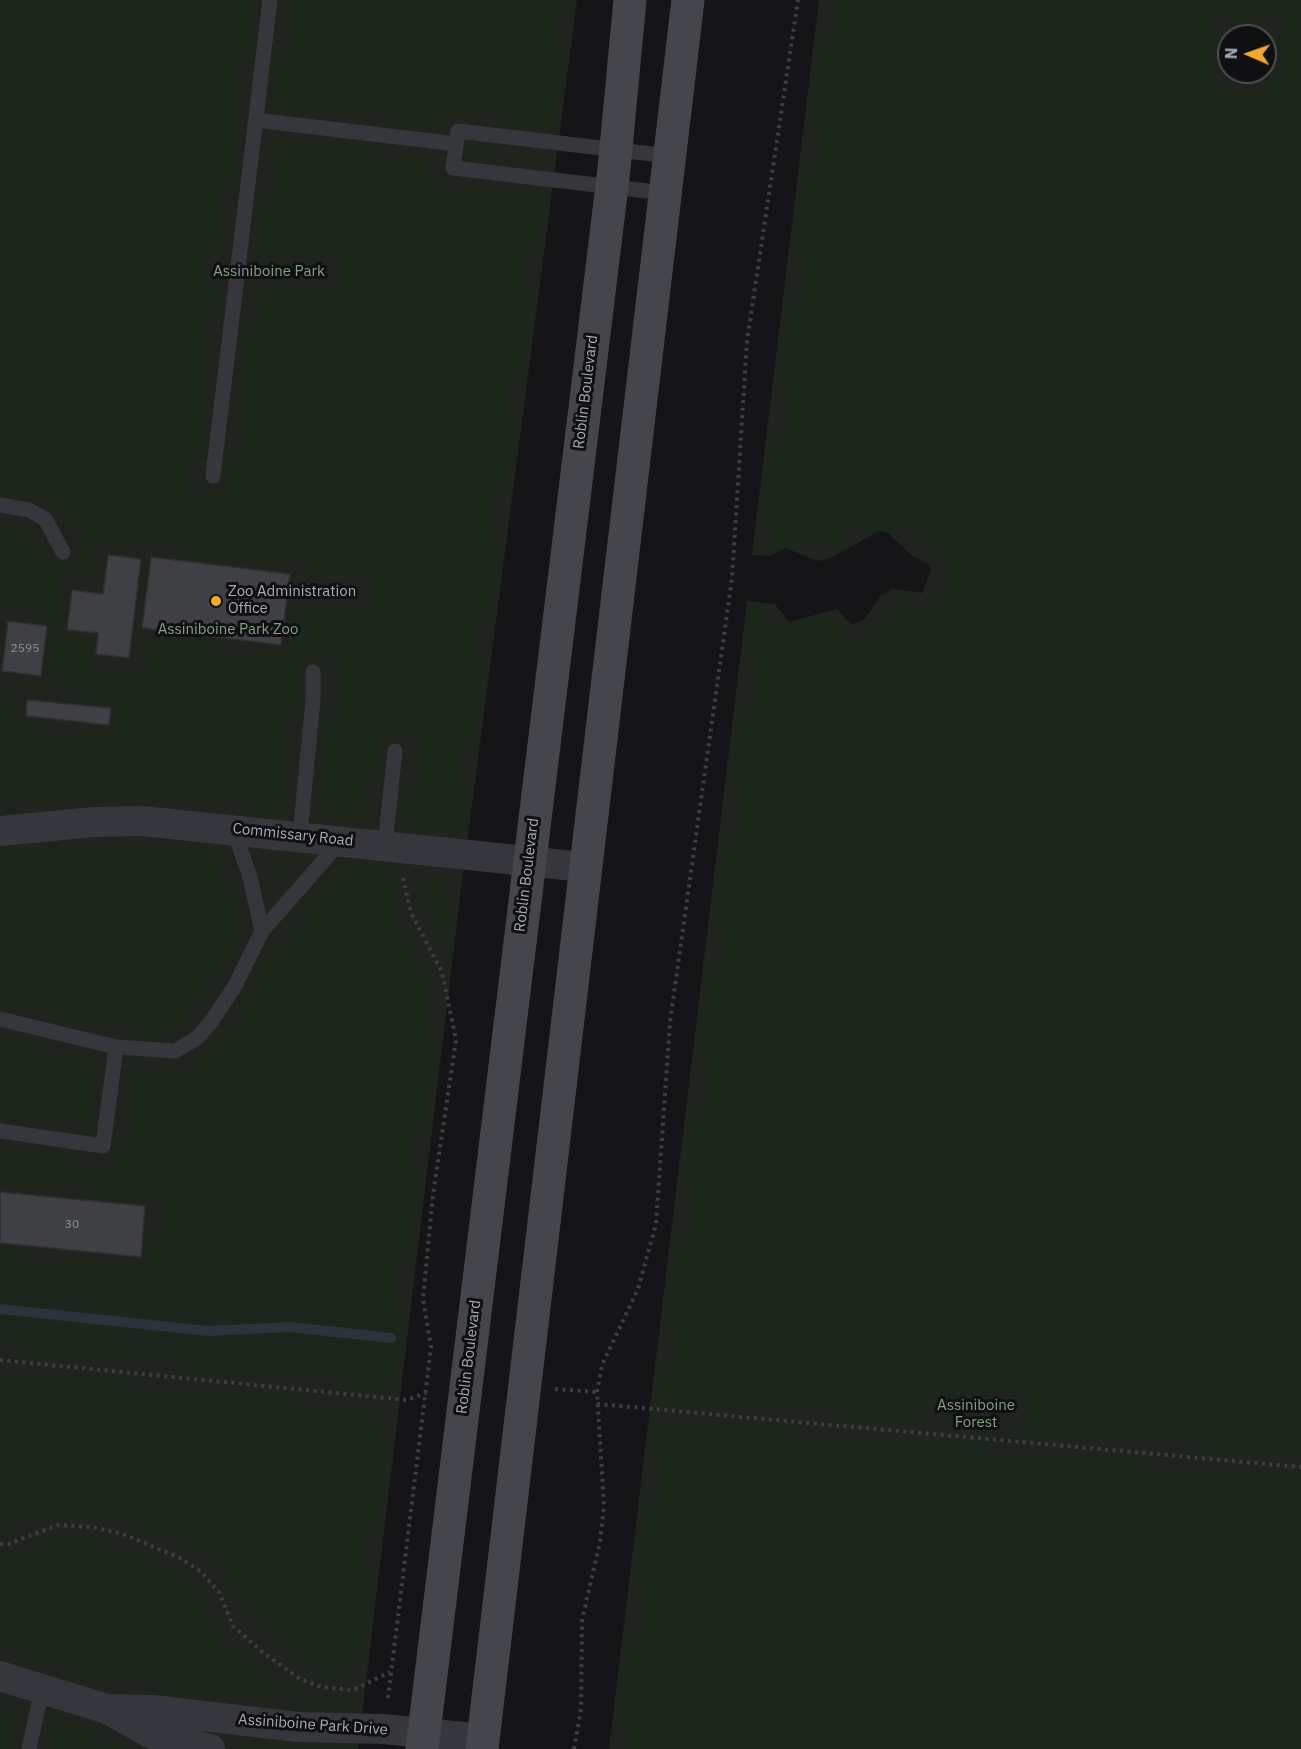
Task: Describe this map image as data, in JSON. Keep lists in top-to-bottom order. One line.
{"streets":{"main road":["Roblin Boulevard"],"street":["Commissary Road","Assiniboine Park Drive"]},"crossings":[["Roblin Boulevard","Commissary Road"],["Roblin Boulevard","Assiniboine Park Drive"]],"parks":["Assiniboine Park","Assiniboine Park Zoo","Assiniboine Forest"],"places":["Zoo Administration Office"],"house_numbers":["2595","30"],"north":"left"}
